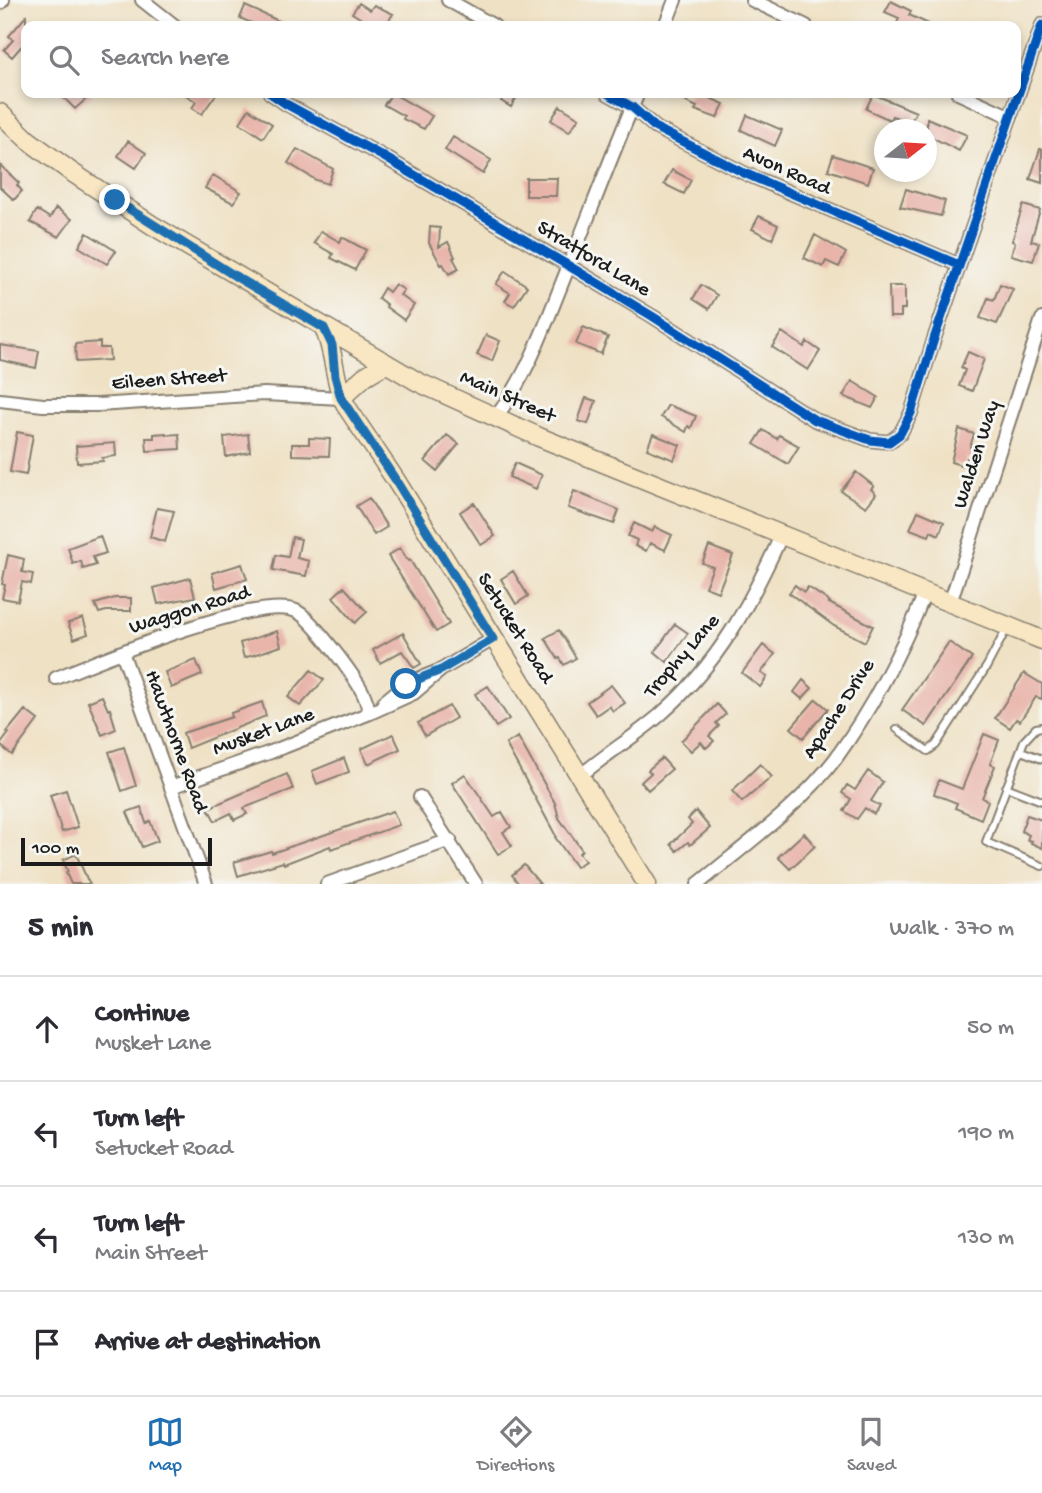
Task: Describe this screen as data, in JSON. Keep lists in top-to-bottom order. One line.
{"streets":{"main road":["Main Street","Setucket Road"],"street":["Avon Road","Stratford Lane","Eileen Street","Walden Way","Waggon Road","Trophy Lane","Apache Drive","Musket Lane","Hawthorne Road"]},"crossings":[["Avon Road","Stratford Lane"],["Eileen Street","Setucket Road"],["Main Street","Walden Way"],["Main Street","Setucket Road"],["Main Street","Trophy Lane"],["Main Street","Apache Drive"],["Waggon Road","Musket Lane"],["Waggon Road","Hawthorne Road"],["Setucket Road","Trophy Lane"],["Setucket Road","Musket Lane"],["Musket Lane","Hawthorne Road"]],"scale_bar":"100 m","north":"right","page":{"search":"Search here","scale":"100 m","heading":["5 min","Walk · 370 m"],"list":[["Continue","Musket Lane","50 m"],["Turn left","Setucket Road","190 m"],["Turn left","Main Street","130 m"],"Arrive at destination"],"nav":["Map","Directions","Saved"]}}
